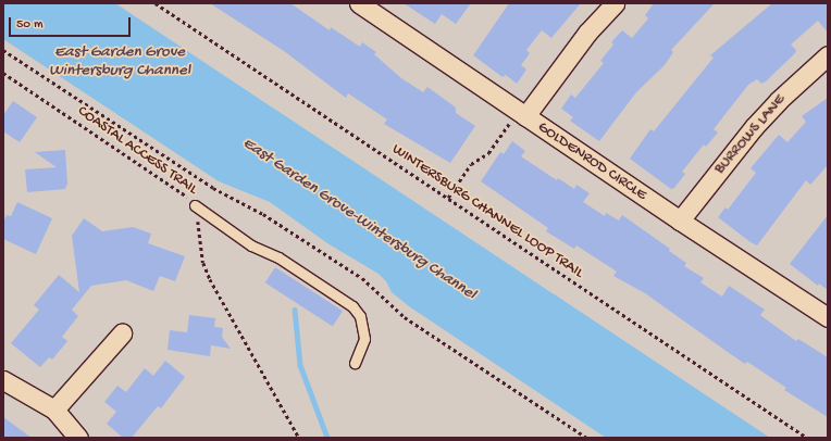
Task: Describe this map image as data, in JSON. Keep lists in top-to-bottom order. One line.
{"streets":{"street":["BURROWS LANE","GOLDENROD CIRCLE"],"path":["COASTAL ACCESS TRAIL","WINTERSBURG CHANNEL LOOP TRAIL"]},"crossings":[["BURROWS LANE","GOLDENROD CIRCLE"]],"water":["East Garden Grove Wintersburg Channel","East Garden Grove-Wintersburg Channel"],"scale_bar":"50 m"}
